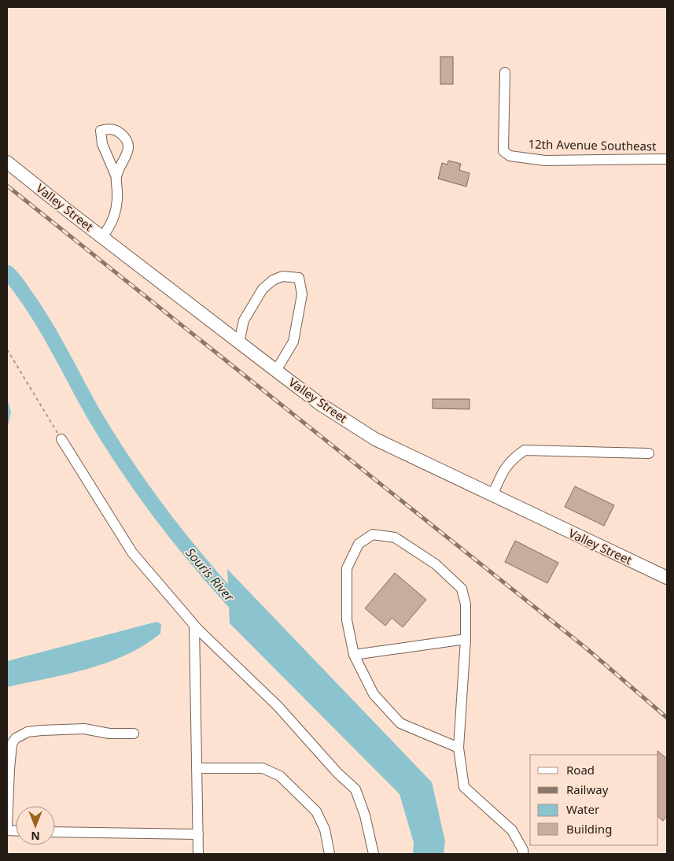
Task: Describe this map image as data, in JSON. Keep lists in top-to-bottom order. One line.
{"streets":{"main road":["Valley Street"],"street":["12th Avenue Southeast"]},"water":["Souris River"],"legend":["Road","Railway","Water","Building"],"north":"bottom"}
